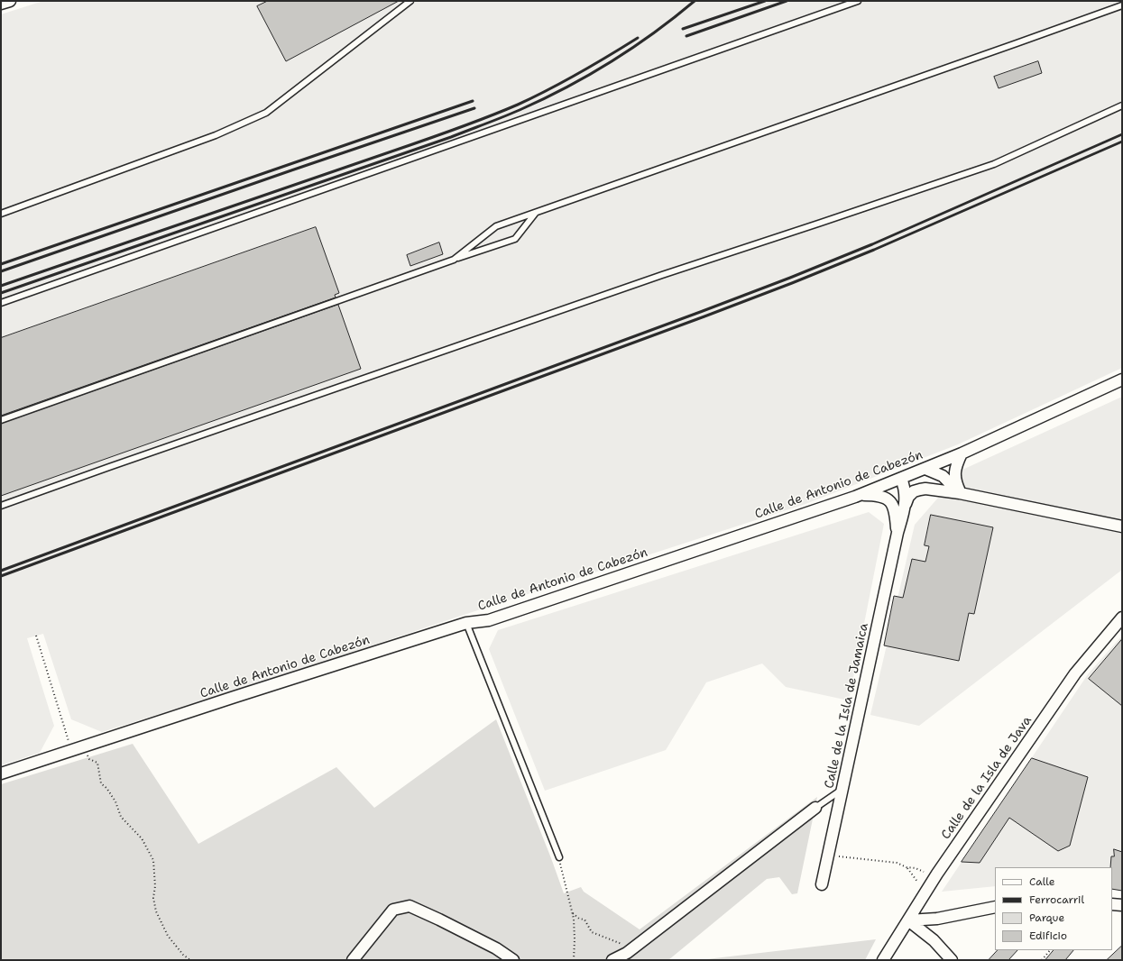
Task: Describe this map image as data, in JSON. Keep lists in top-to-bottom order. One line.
{"streets":{"street":["Calle de Antonio de Cabezón","Calle de la Isla de Jamaica","Calle de la Isla de Java"]},"crossings":[["Calle de Antonio de Cabezón","Calle de la Isla de Jamaica"]],"legend":["Calle","Ferrocarril","Parque","Edificio"]}
